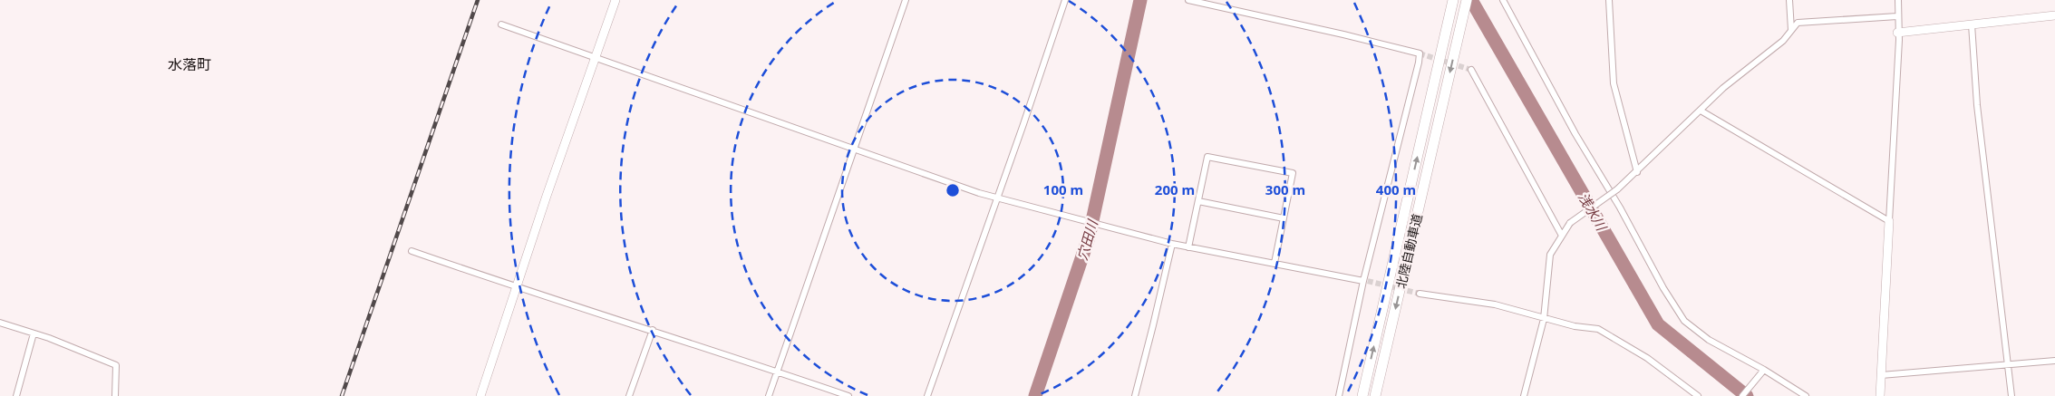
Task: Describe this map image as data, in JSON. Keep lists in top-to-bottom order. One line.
{"streets":{"highway":["北陸自動車道"]},"districts":["水落町"],"water":["浅水川","穴田川"],"rings":["100 m","200 m","300 m","400 m"]}
